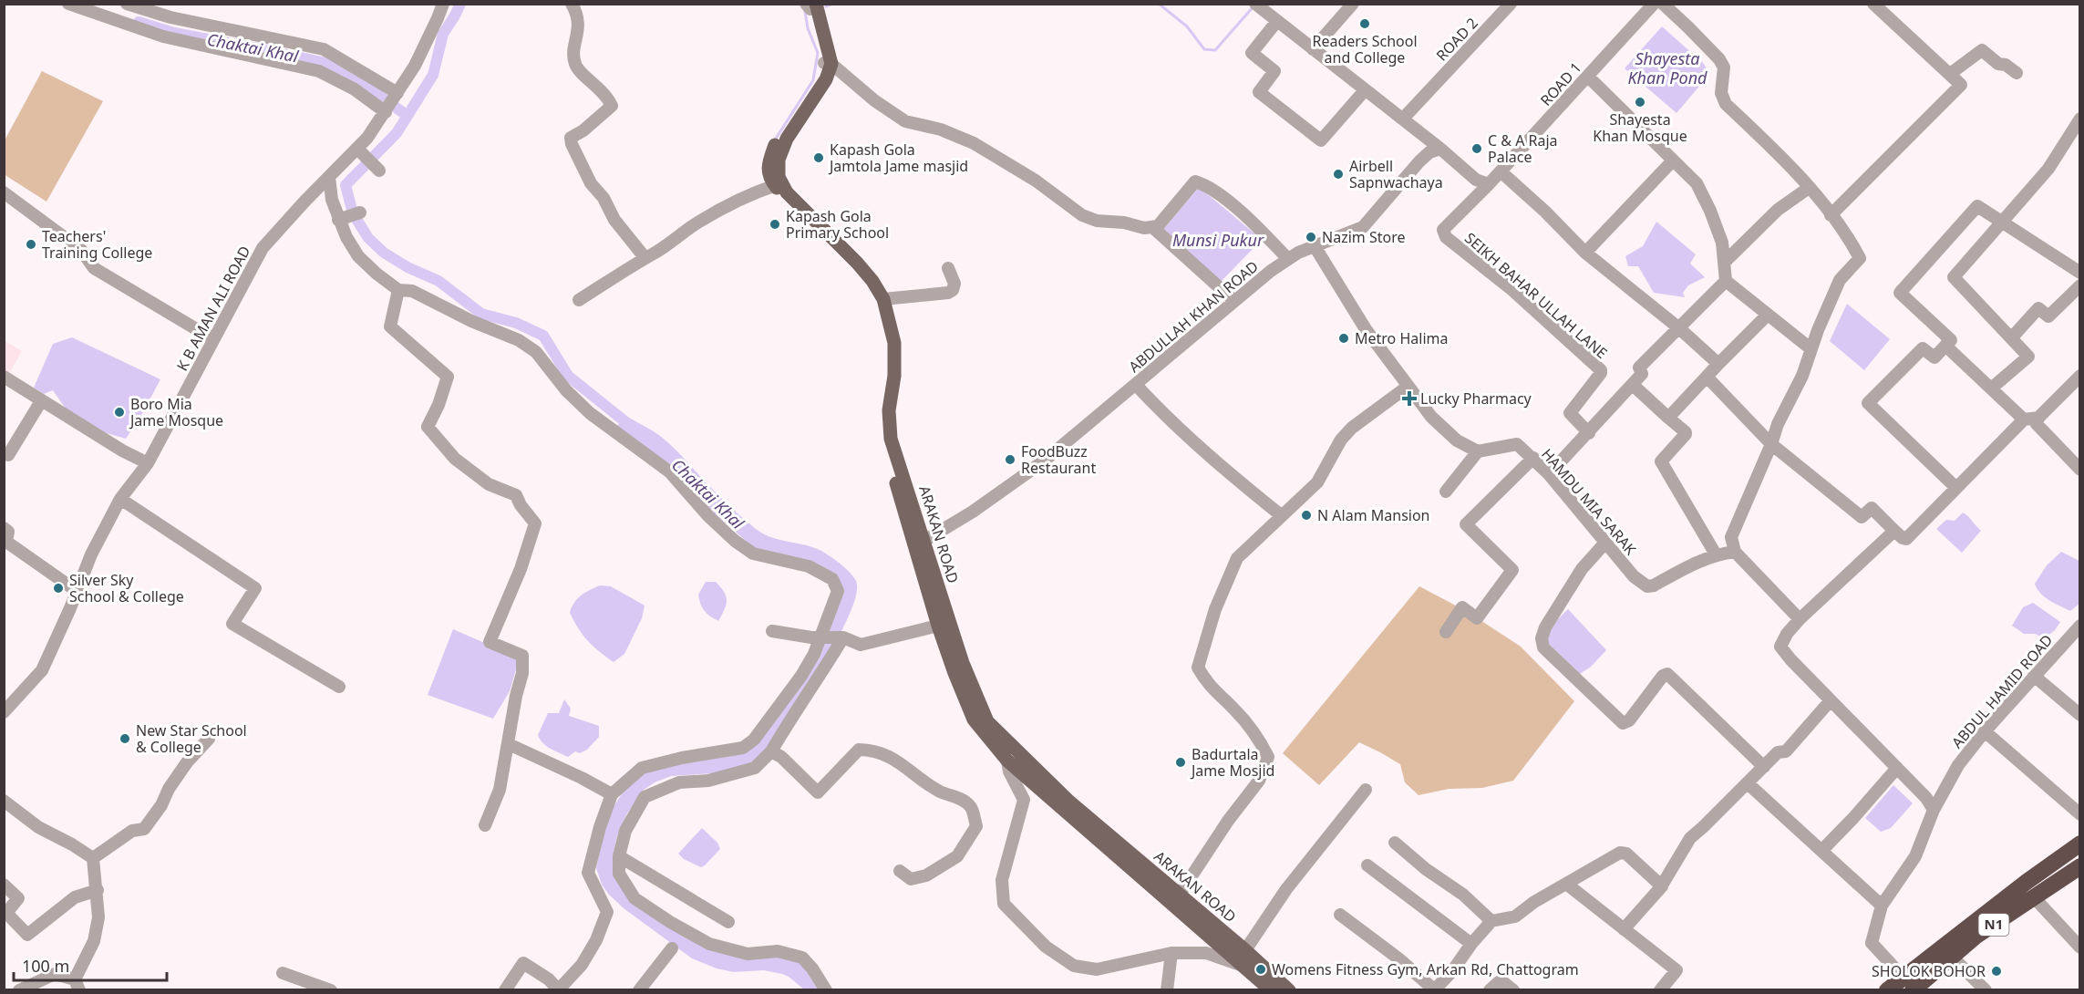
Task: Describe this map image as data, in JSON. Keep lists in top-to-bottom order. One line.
{"streets":{"highway":["N1"],"main road":["ARAKAN ROAD"],"street":["ROAD 2","ROAD 1","SEIKH BAHAR ULLAH LANE","K B AMAN ALI ROAD","ABDULLAH KHAN ROAD","HAMDU MIA SARAK","ABDUL HAMID ROAD"]},"crossings":[["ROAD 1","SEIKH BAHAR ULLAH LANE"],["ABDULLAH KHAN ROAD","ARAKAN ROAD"],["ABDUL HAMID ROAD","N1"]],"water":["Chaktai Khal","Shayesta Khan Pond","Munsi Pukur"],"places":{"other":["Readers School and College","Shayesta Khan Mosque","C & A Raja Palace","Kapash Gola Jamtola Jame masjid","Airbell Sapnwachaya","Kapash Gola Primary School","Nazim Store","Teachers' Training College","Metro Halima","Boro Mia Jame Mosque","FoodBuzz Restaurant","N Alam Mansion","Silver Sky School & College","New Star School & College","Badurtala Jame Mosjid","Womens Fitness Gym, Arkan Rd, Chattogram","SHOLOK BOHOR"],"health":["Lucky Pharmacy"]},"scale_bar":"100 m"}
